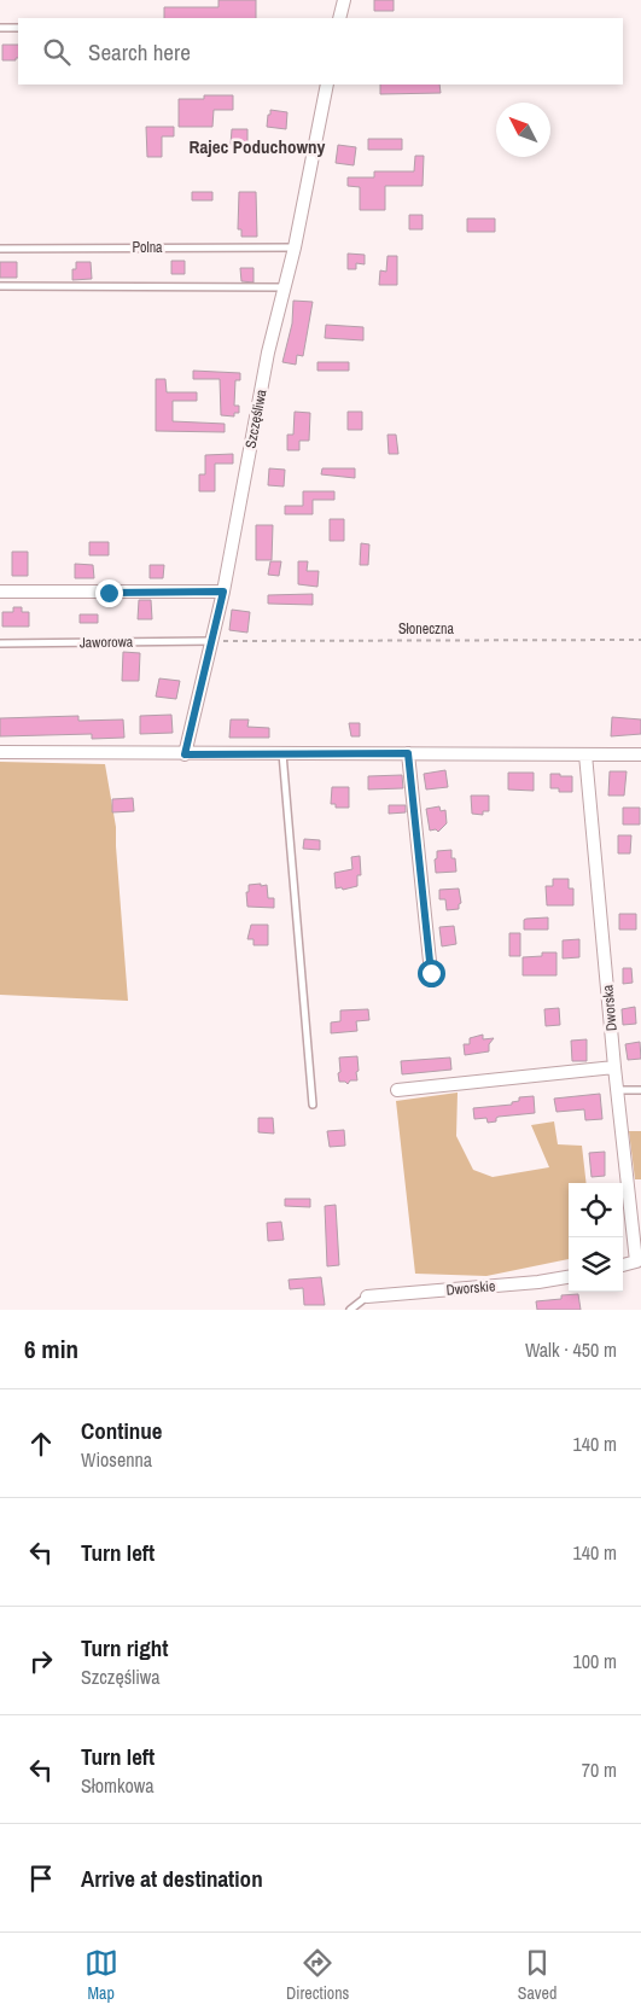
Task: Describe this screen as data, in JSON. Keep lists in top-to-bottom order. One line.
{"streets":{"street":["Szczęśliwa","Dworska","Dworskie"],"lane":["Polna","Jaworowa"],"path":["Słoneczna"]},"crossings":[["Polna","Szczęśliwa"],["Szczęśliwa","Słoneczna"],["Szczęśliwa","Jaworowa"],["Słoneczna","Jaworowa"]],"districts":["Rajec Poduchowny"],"north":"top left","page":{"search":"Search here","heading":["6 min","Walk · 450 m"],"list":[["Continue","Wiosenna","140 m"],["Turn left","140 m"],["Turn right","Szczęśliwa","100 m"],["Turn left","Słomkowa","70 m"],"Arrive at destination"],"nav":["Map","Directions","Saved"]}}
